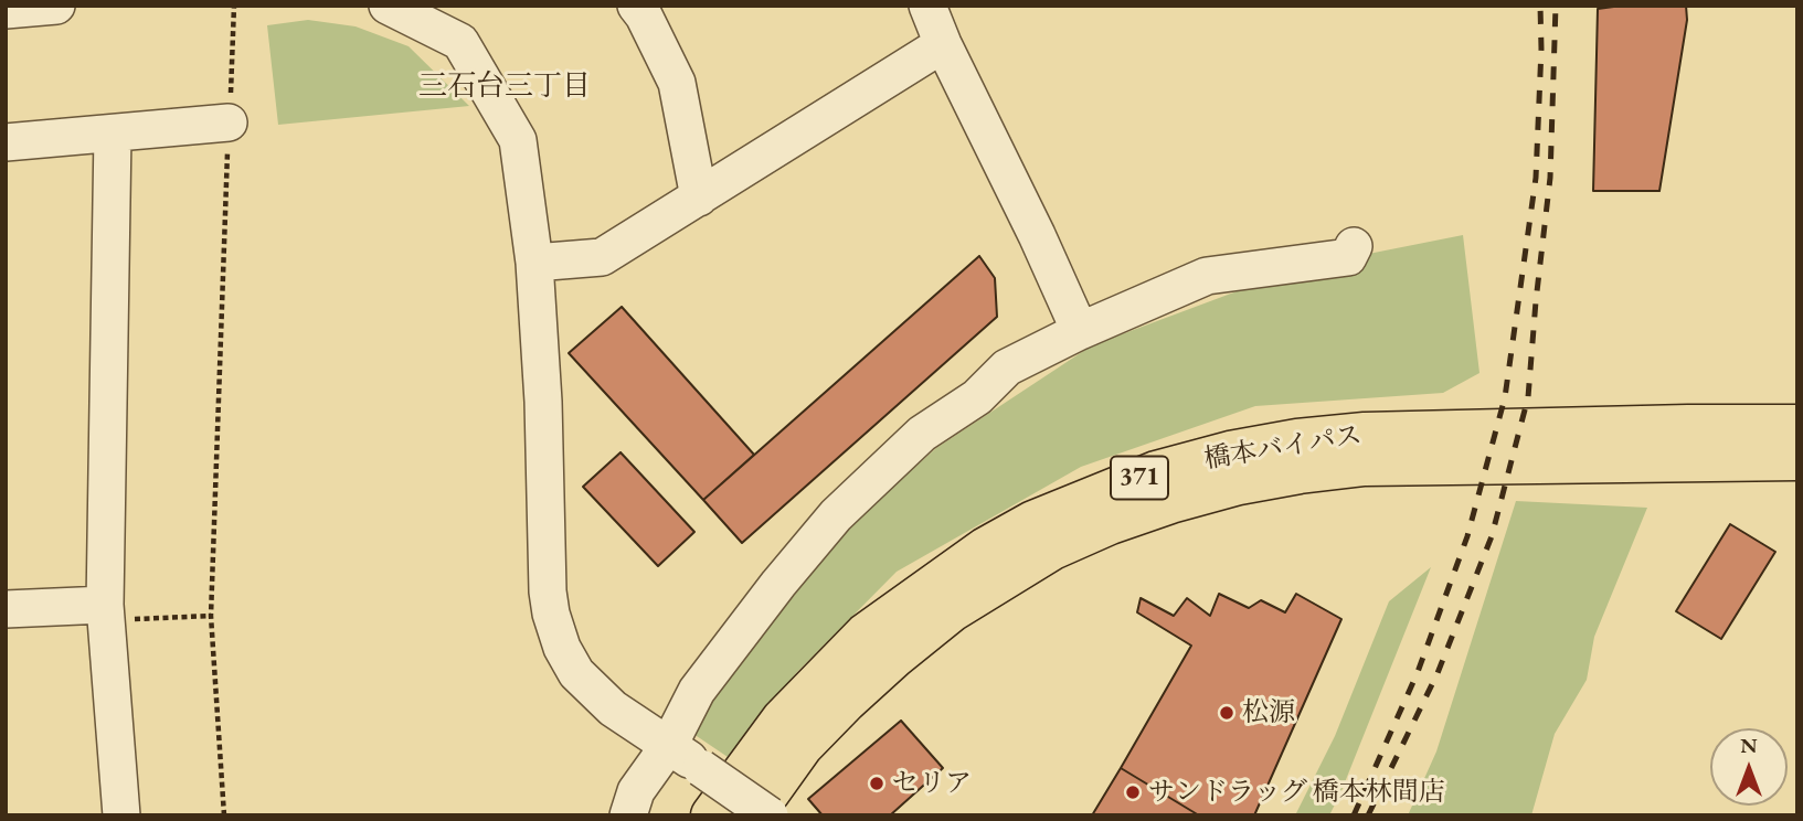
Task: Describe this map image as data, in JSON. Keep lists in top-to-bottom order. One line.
{"streets":{"highway":["橋本バイパス","371"]},"districts":["三石台三丁目"],"places":["松源","セリア","サンドラッグ 橋本林間店"],"north":"top"}
